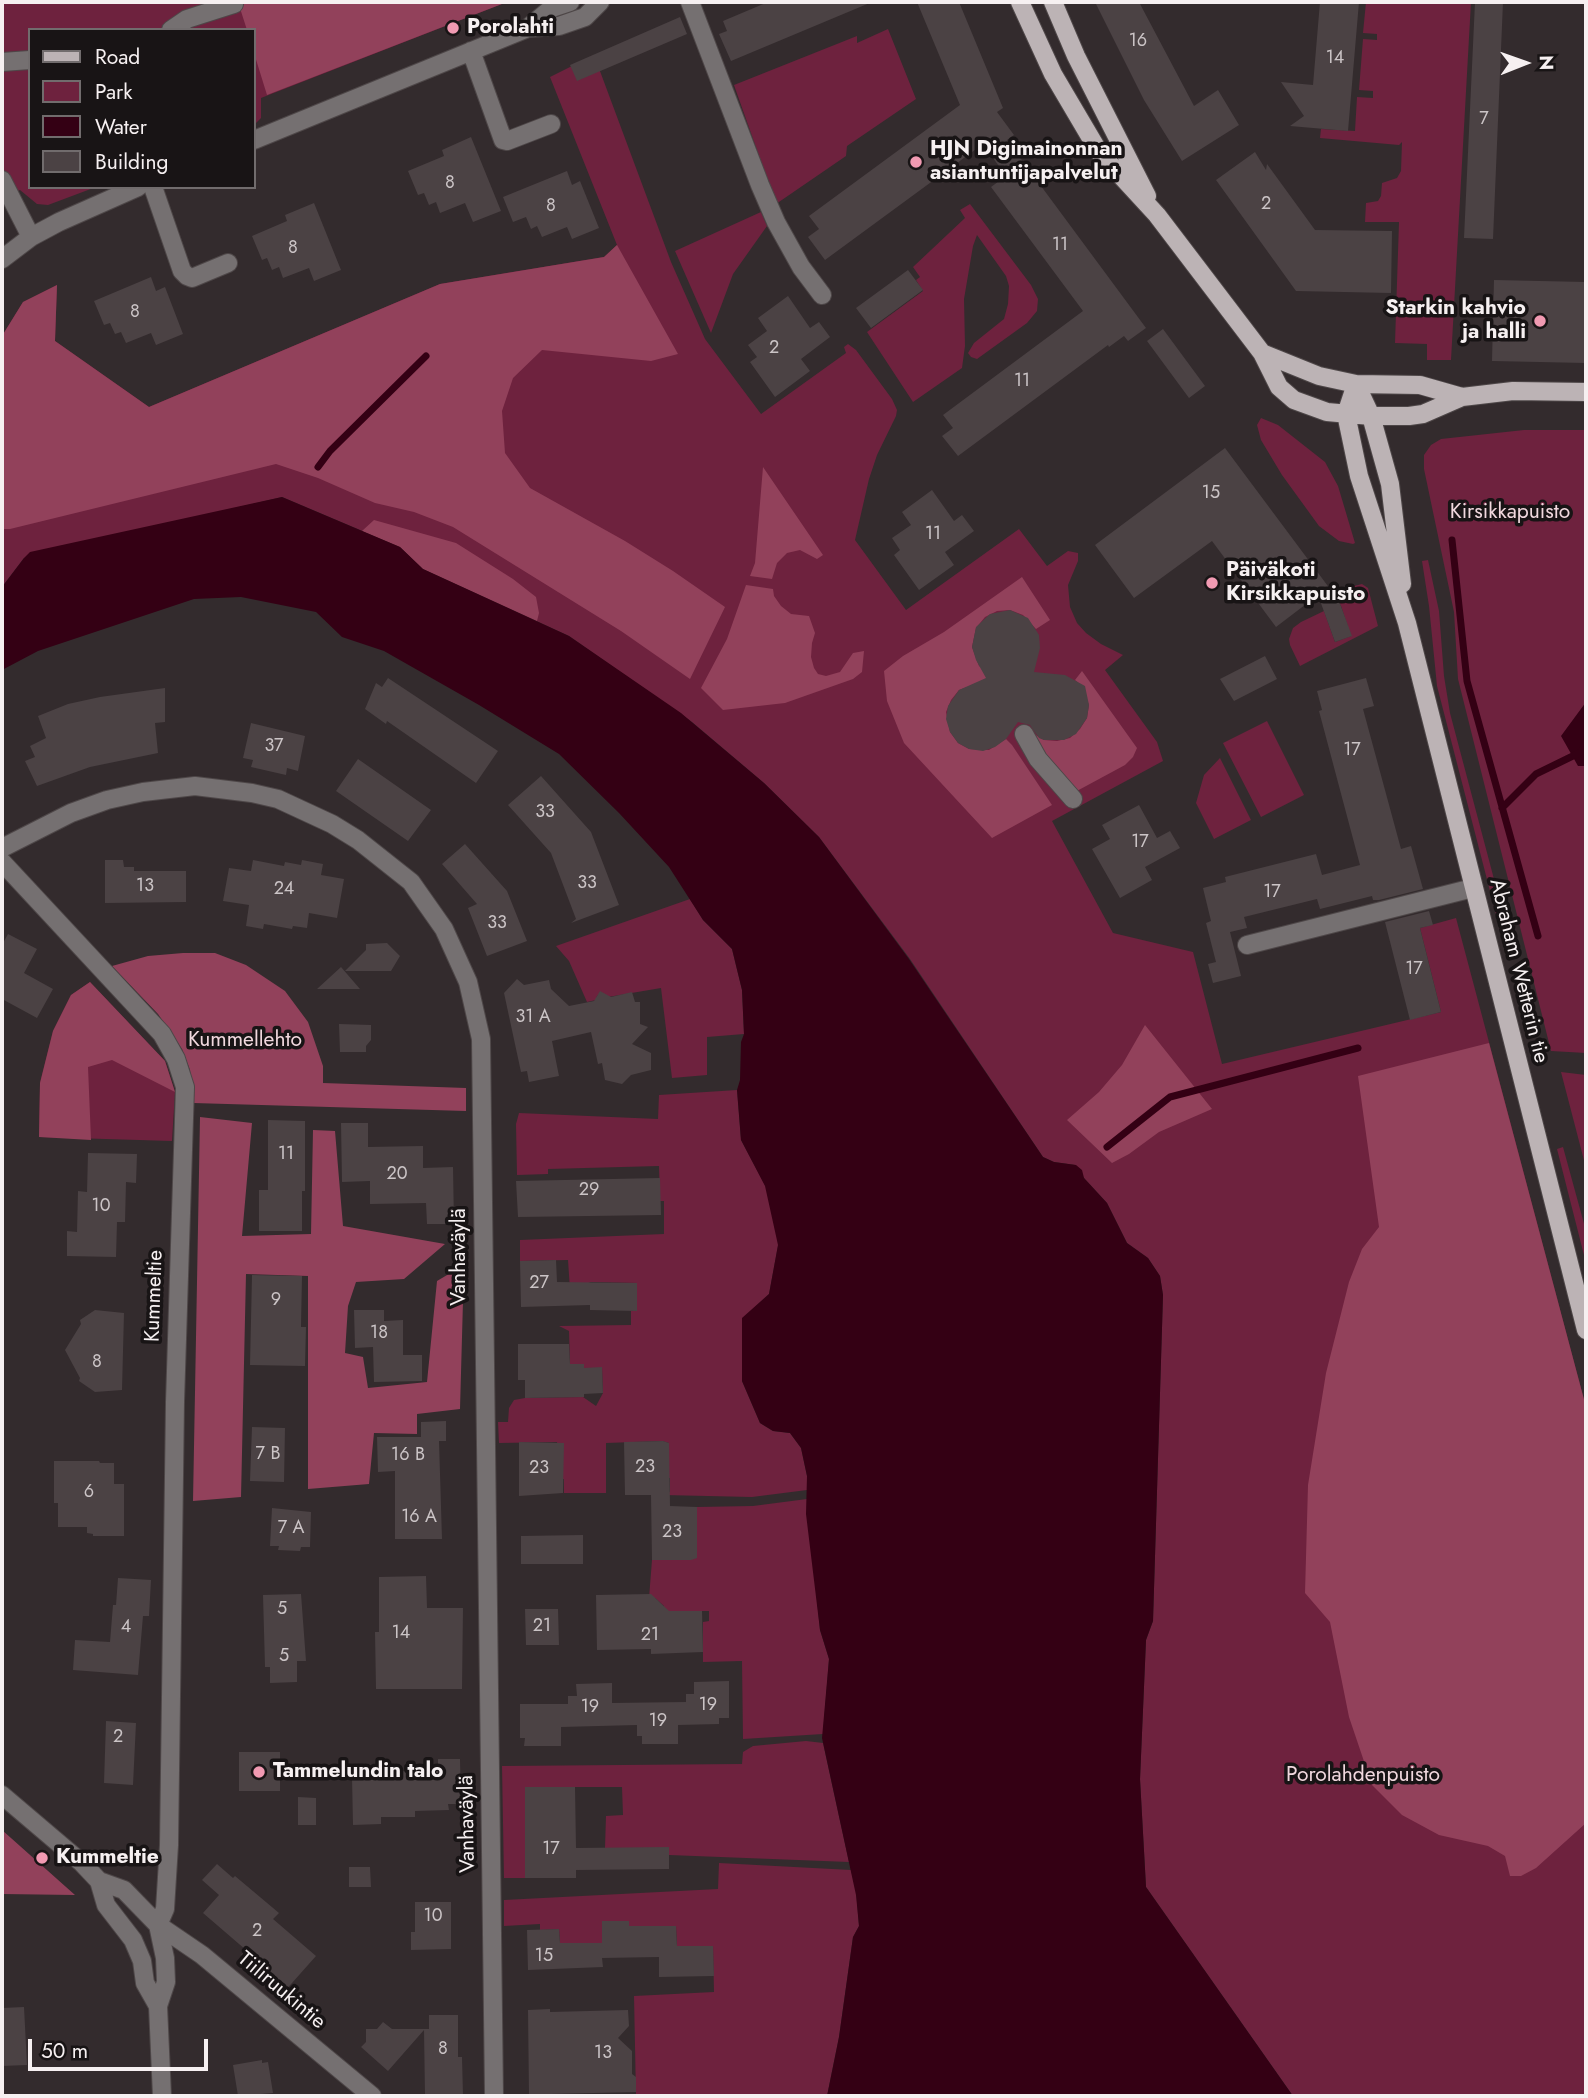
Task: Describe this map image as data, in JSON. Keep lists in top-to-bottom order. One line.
{"streets":{"main road":["Abraham Wetterin tie"],"street":["Vanhaväylä","Kummeltie","Tiiliruukintie"]},"crossings":[["Kummeltie","Tiiliruukintie"]],"parks":["Kirsikkapuisto","Kummellehto","Porolahdenpuisto"],"places":["Porolahti","HJN Digimainonnan asiantuntijapalvelut","Starkin kahvio ja halli","Päiväkoti Kirsikkapuisto","Tammelundin talo","Kummeltie"],"house_numbers":["16","14","7","8","2","8","11","8","8","2","11","15","11","37","17","33","17","33","13","24","17","33","17","31 A","11","20","29","10","27","9","18","8","7 B","16 B","23","23","6","16 A","7 A","23","5","21","4","14","21","5","19","19","19","2","17","10","2","15","8","13"],"legend":["Road","Park","Water","Building"],"scale_bar":"50 m","north":"right"}
